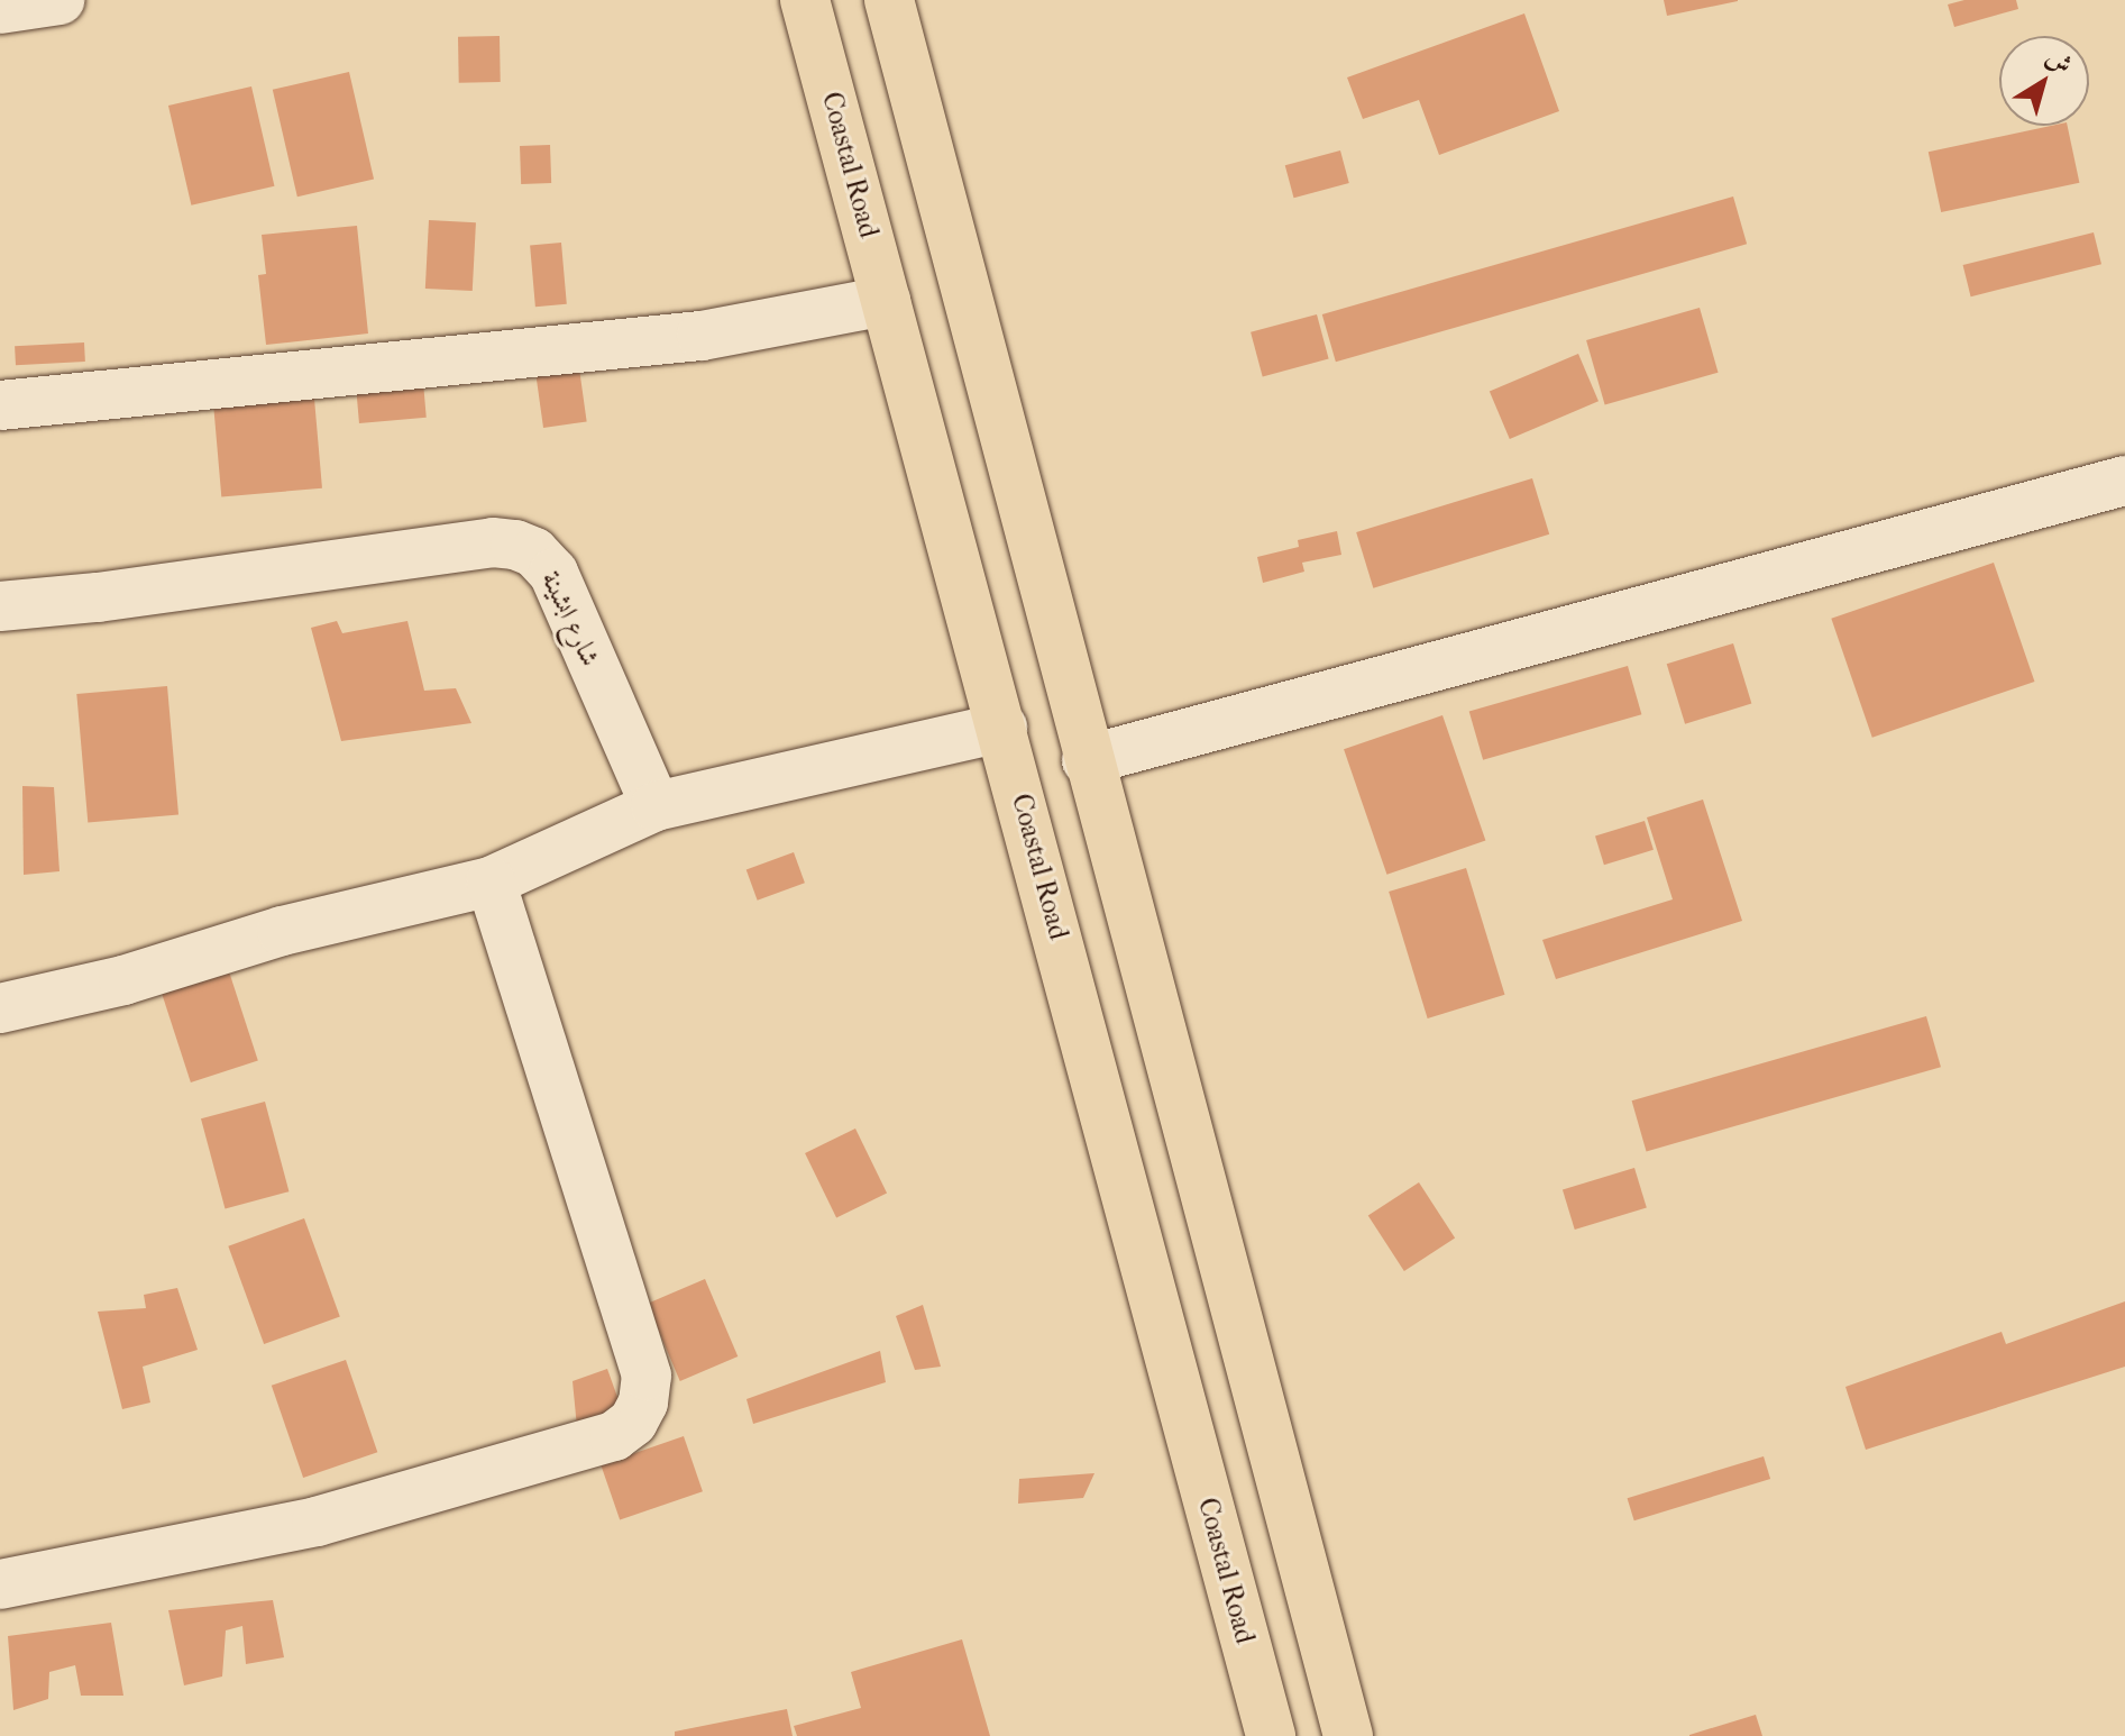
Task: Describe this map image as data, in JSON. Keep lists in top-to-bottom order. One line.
{"streets":{"highway":["Coastal Road"],"street":["شارع ابشينة"]},"north":"top right"}
